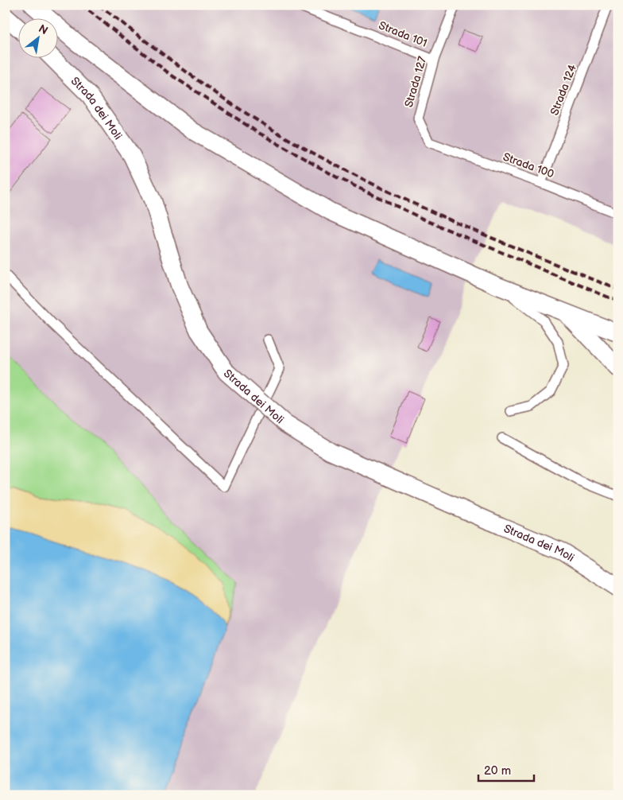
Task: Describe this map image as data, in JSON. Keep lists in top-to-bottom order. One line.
{"streets":{"street":["Strada dei Moli"],"lane":["Strada 101","Strada 127","Strada 124","Strada 100"]},"crossings":[["Strada 101","Strada 127"],["Strada 127","Strada 100"],["Strada 124","Strada 100"]],"scale_bar":"20 m","north":"top right"}
